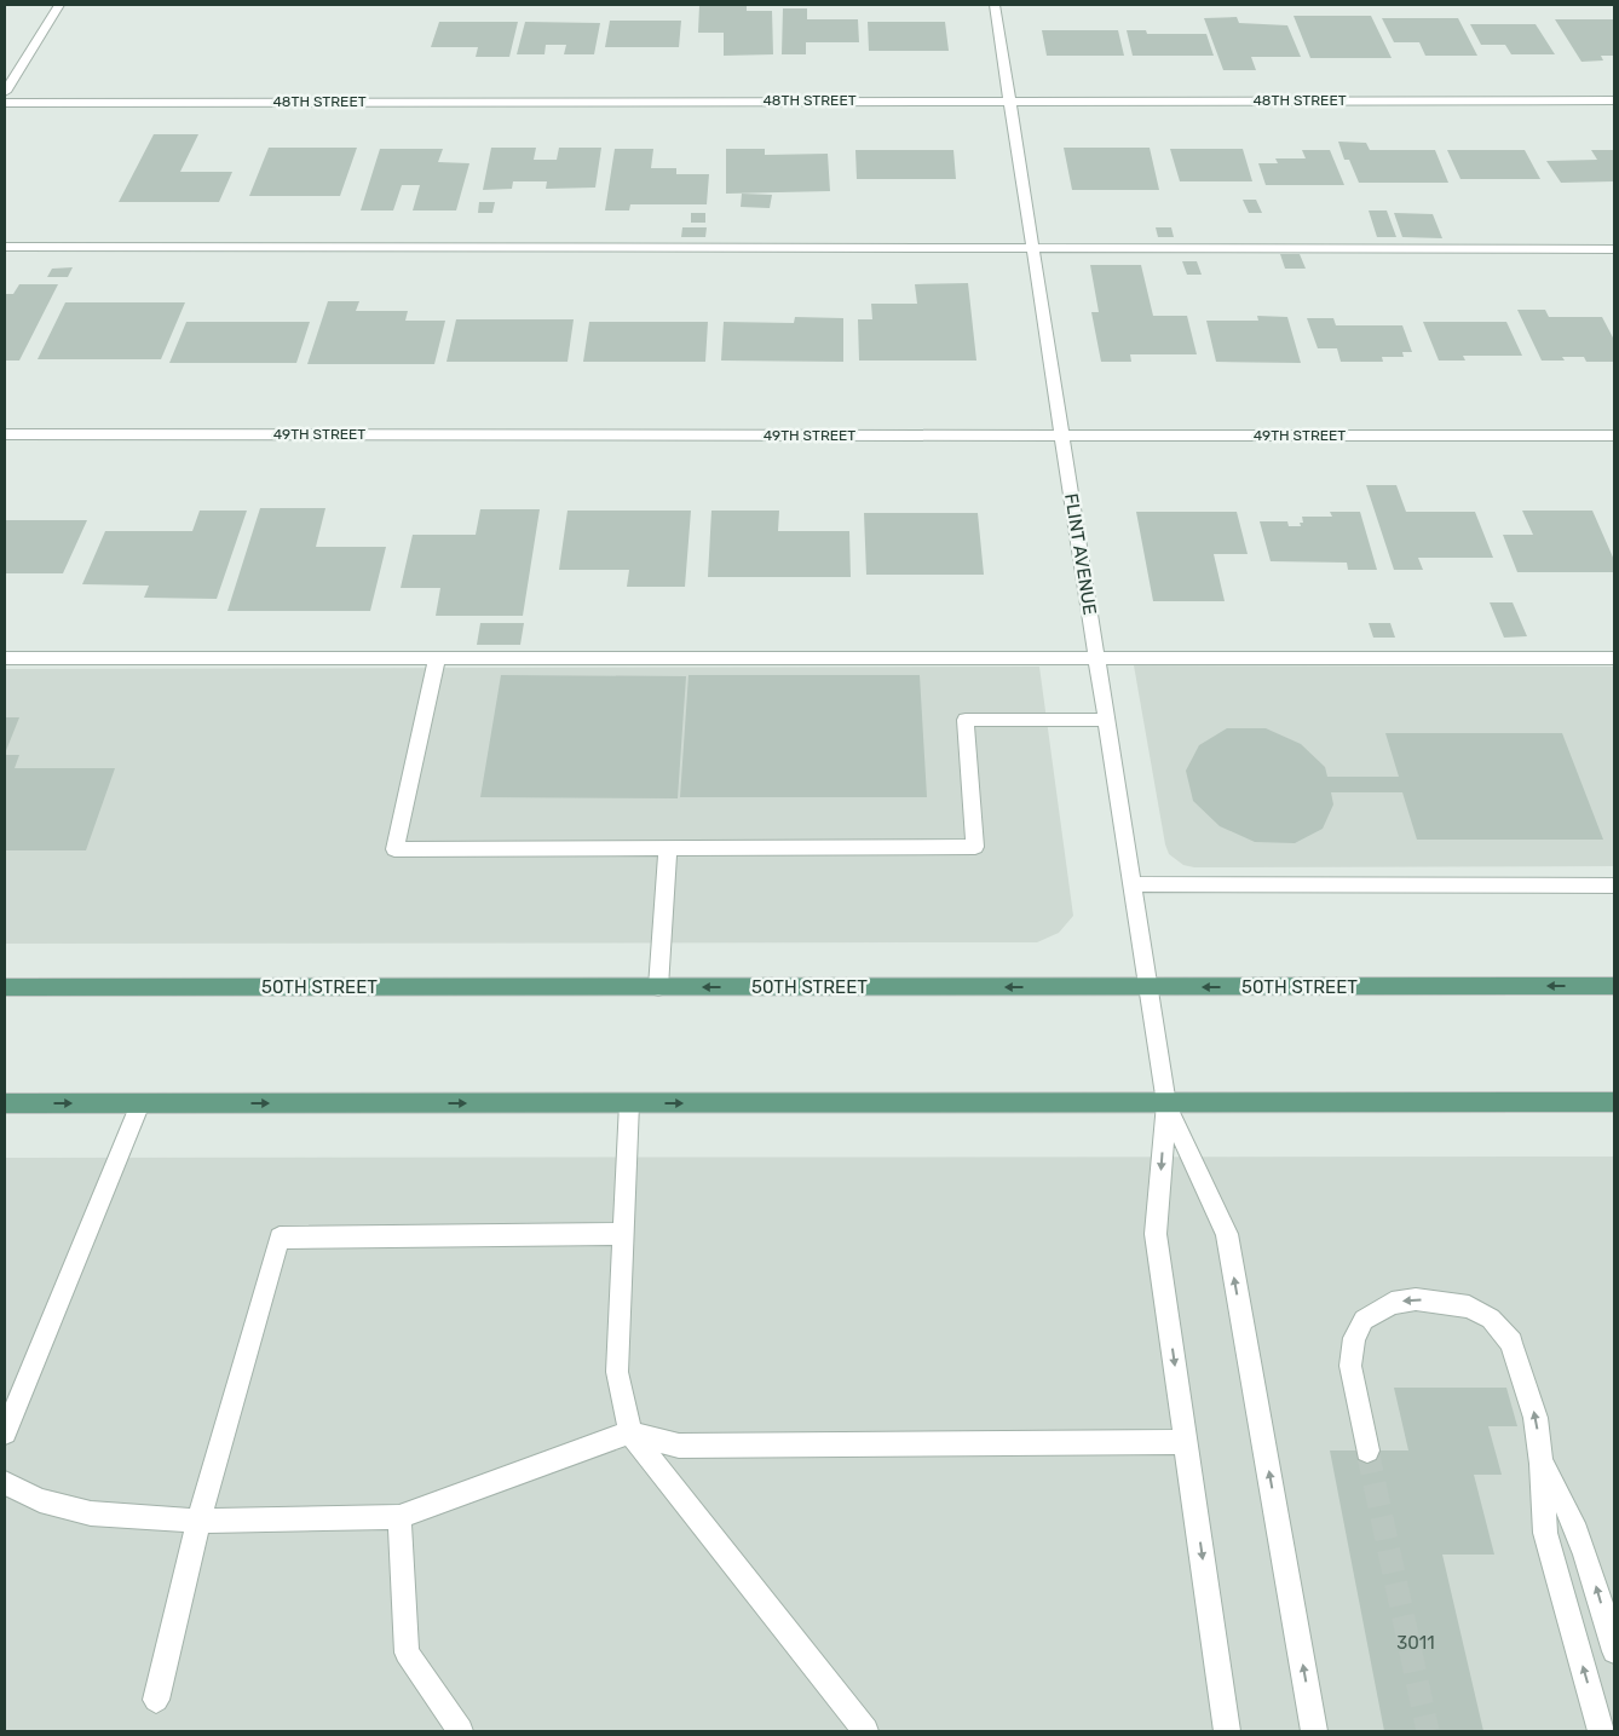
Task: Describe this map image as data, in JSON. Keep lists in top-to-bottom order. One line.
{"streets":{"main road":["50TH STREET"],"street":["48TH STREET","49TH STREET","FLINT AVENUE"]},"crossings":[["48TH STREET","FLINT AVENUE"],["49TH STREET","FLINT AVENUE"],["FLINT AVENUE","50TH STREET"]],"house_numbers":["3011"]}
